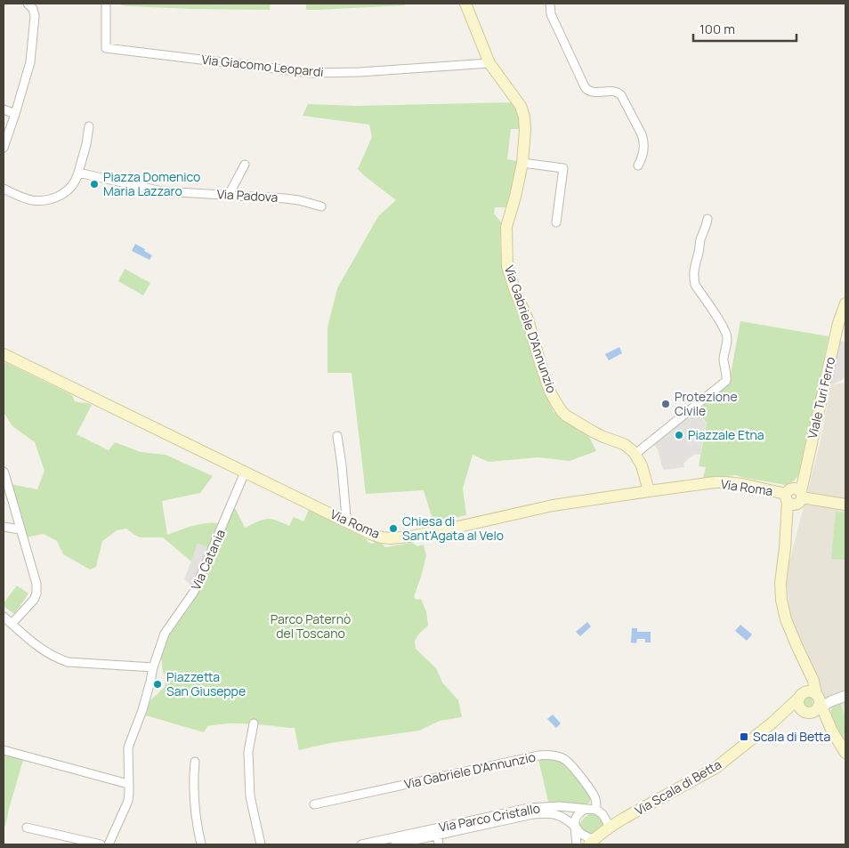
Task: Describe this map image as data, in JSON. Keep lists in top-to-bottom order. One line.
{"streets":{"main road":["Via Gabriele D'Annunzio","Viale Turi Ferro","Via Roma","Via Scala di Betta"],"street":["Via Giacomo Leopardi","Via Padova","Via Catania","Via Parco Cristallo"]},"crossings":[["Via Giacomo Leopardi","Via Gabriele D'Annunzio"],["Via Gabriele D'Annunzio","Via Scala di Betta"],["Via Gabriele D'Annunzio","Via Parco Cristallo"],["Viale Turi Ferro","Via Roma"],["Via Roma","Via Catania"],["Via Scala di Betta","Via Parco Cristallo"]],"parks":["Parco Paternò del Toscano"],"places":{"other":["Piazza Domenico Maria Lazzaro","Protezione Civile","Piazzale Etna","Chiesa di Sant'Agata al Velo","Piazzetta San Giuseppe"],"transit":["Scala di Betta"]},"scale_bar":"100 m"}
